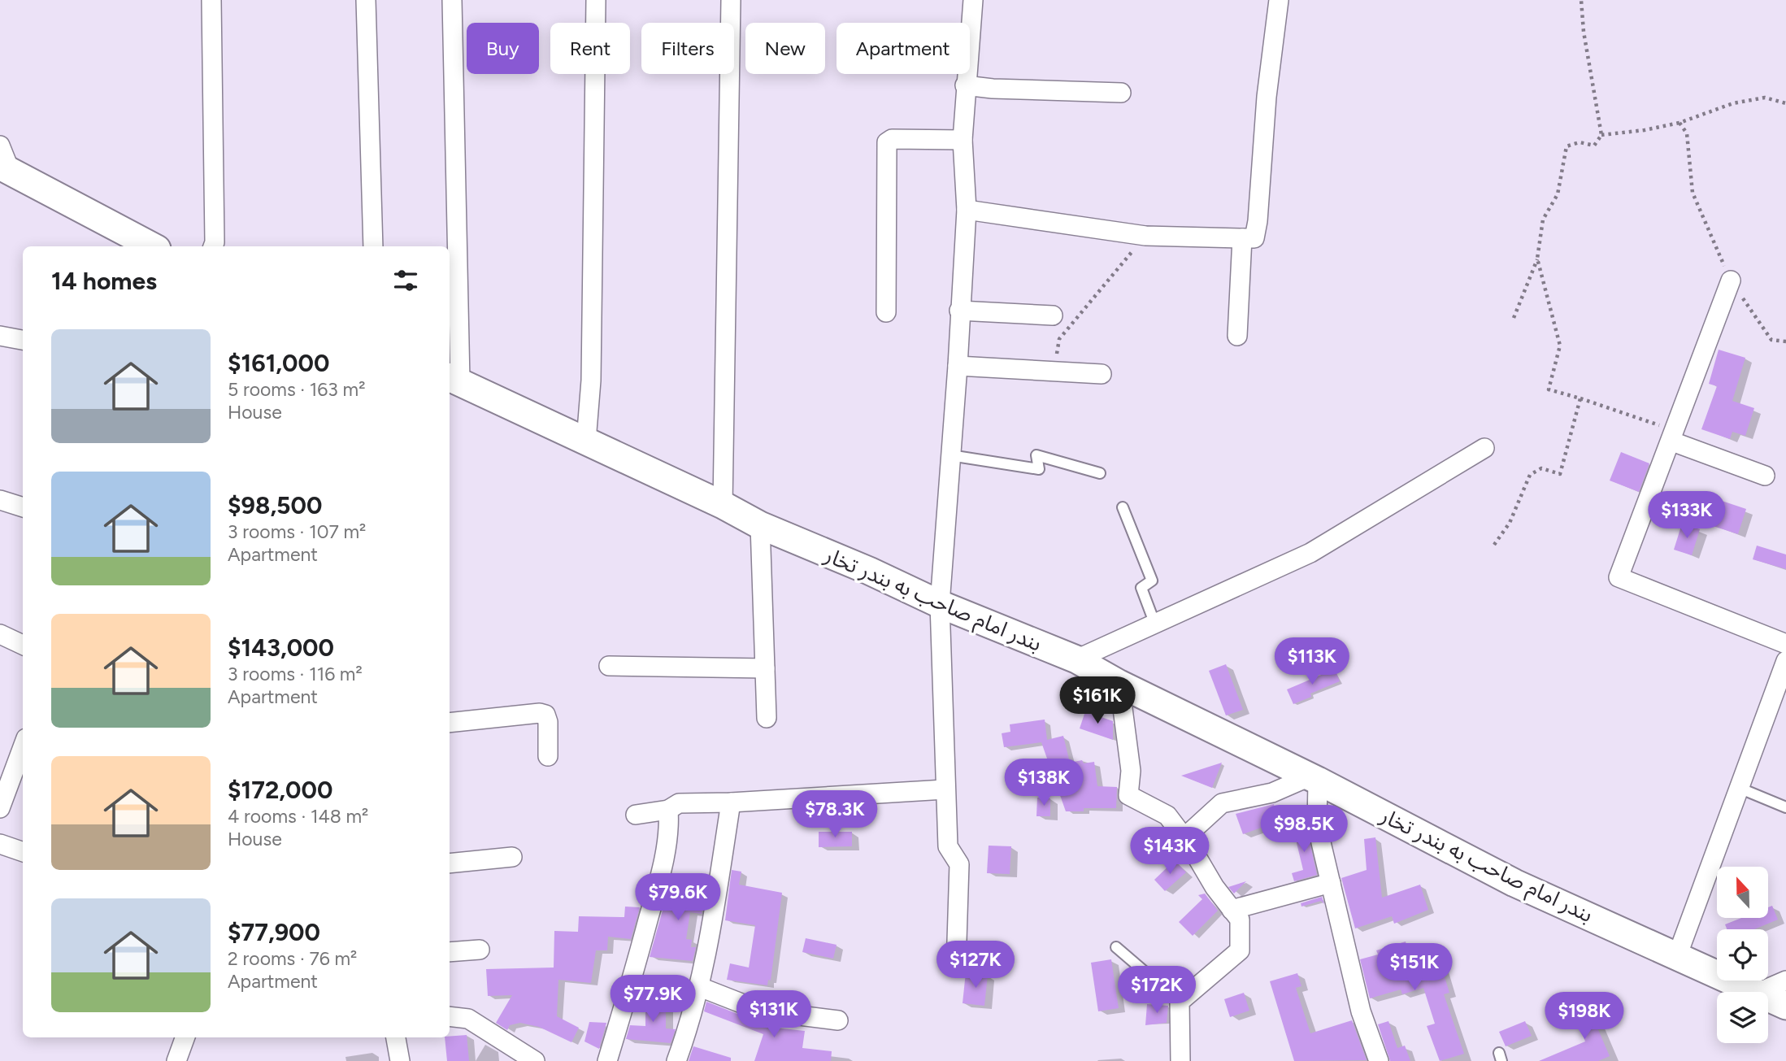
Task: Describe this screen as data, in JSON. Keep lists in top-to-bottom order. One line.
{"streets":{"main road":["بندر امام صاحب به بندر تخار"]},"north":"top","page":{"chip":["Buy","Rent","Filters","New","Apartment"],"heading":"14 homes","list":[{"name":"$161,000","note":"5 rooms · 163 m² · House"},{"name":"$98,500","note":"3 rooms · 107 m² · Apartment"},{"name":"$143,000","note":"3 rooms · 116 m² · Apartment"},{"name":"$172,000","note":"4 rooms · 148 m² · House"},{"name":"$77,900","note":"2 rooms · 76 m² · Apartment"}],"price":["$133K","$113K","$161K","$138K","$78.3K","$98.5K","$143K","$79.6K","$127K","$151K","$172K","$77.9K","$131K","$198K"]}}
